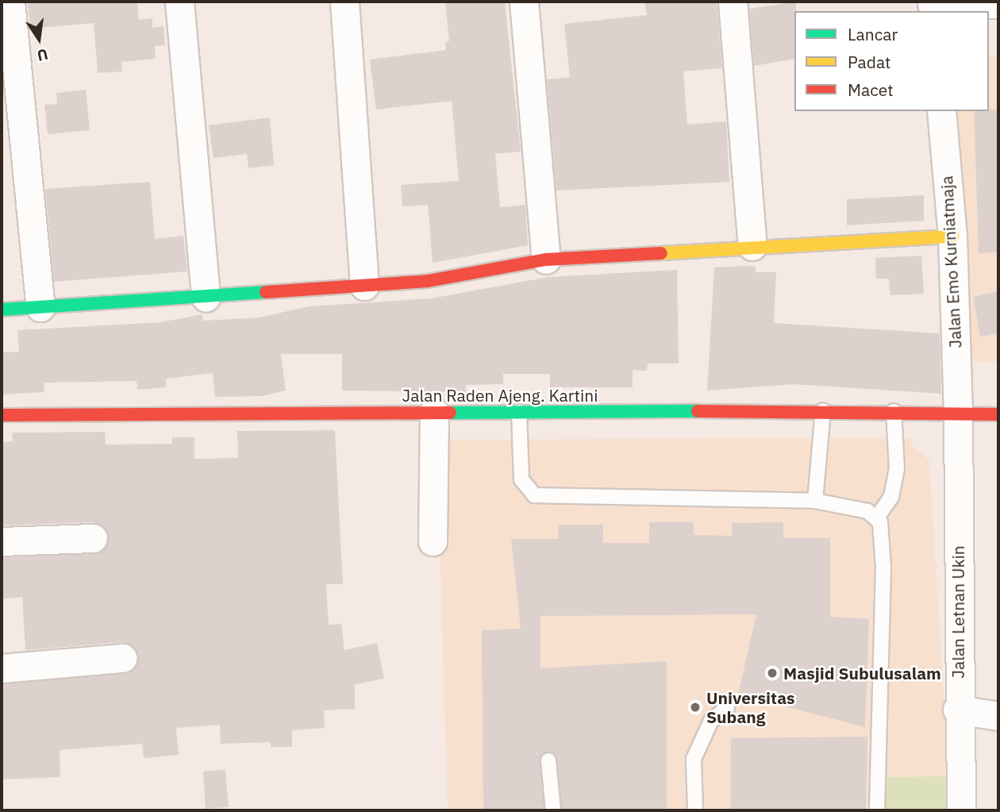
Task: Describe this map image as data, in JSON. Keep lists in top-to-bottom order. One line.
{"streets":{"main road":["Jalan Raden Ajeng. Kartini"],"street":["Jalan Emo Kurniatmaja","Jalan Letnan Ukin"]},"crossings":[["Jalan Emo Kurniatmaja","Jalan Raden Ajeng. Kartini"],["Jalan Emo Kurniatmaja","Jalan Letnan Ukin"],["Jalan Raden Ajeng. Kartini","Jalan Letnan Ukin"]],"places":["Masjid Subulusalam","Universitas Subang"],"legend":["Lancar","Padat","Macet"],"north":"bottom"}
